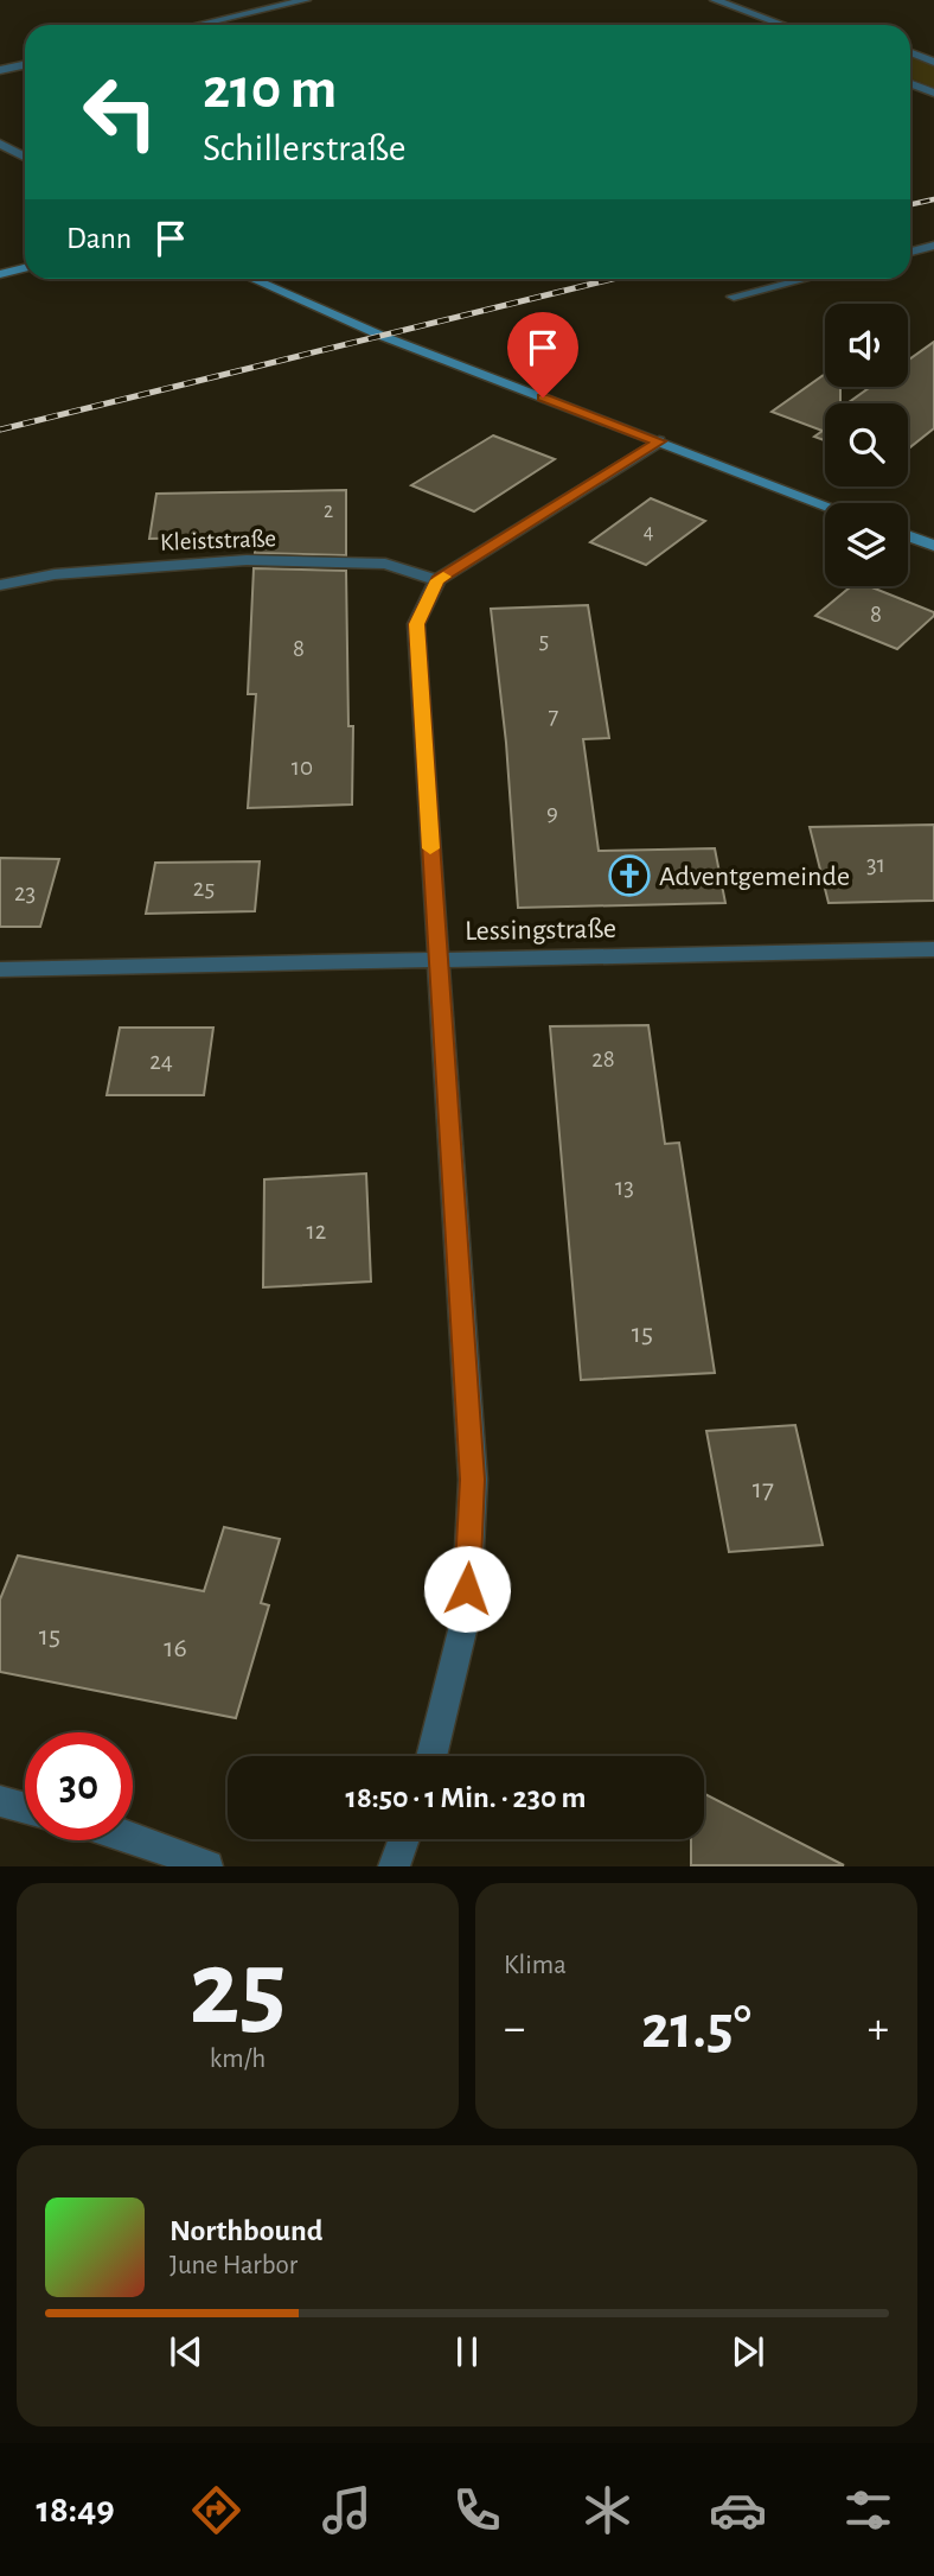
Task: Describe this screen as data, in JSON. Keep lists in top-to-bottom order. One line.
{"streets":{"street":["Kleiststraße","Lessingstraße"]},"places":{"church":["Adventgemeinde"]},"house_numbers":["2","4","8","5","8","7","10","9","31","25","23","28","24","13","12","15","17","15","16"],"page":{"turn":["210 m","Schillerstraße"],"then":"Dann","limit":"30","trip":"18:50 · 1 Min. · 230 m","tile":[["25","km/h"],"Klima"],"heat":["−","21.5°","+"],"song":["Northbound","June Harbor"],"tabs":"18:49"}}
